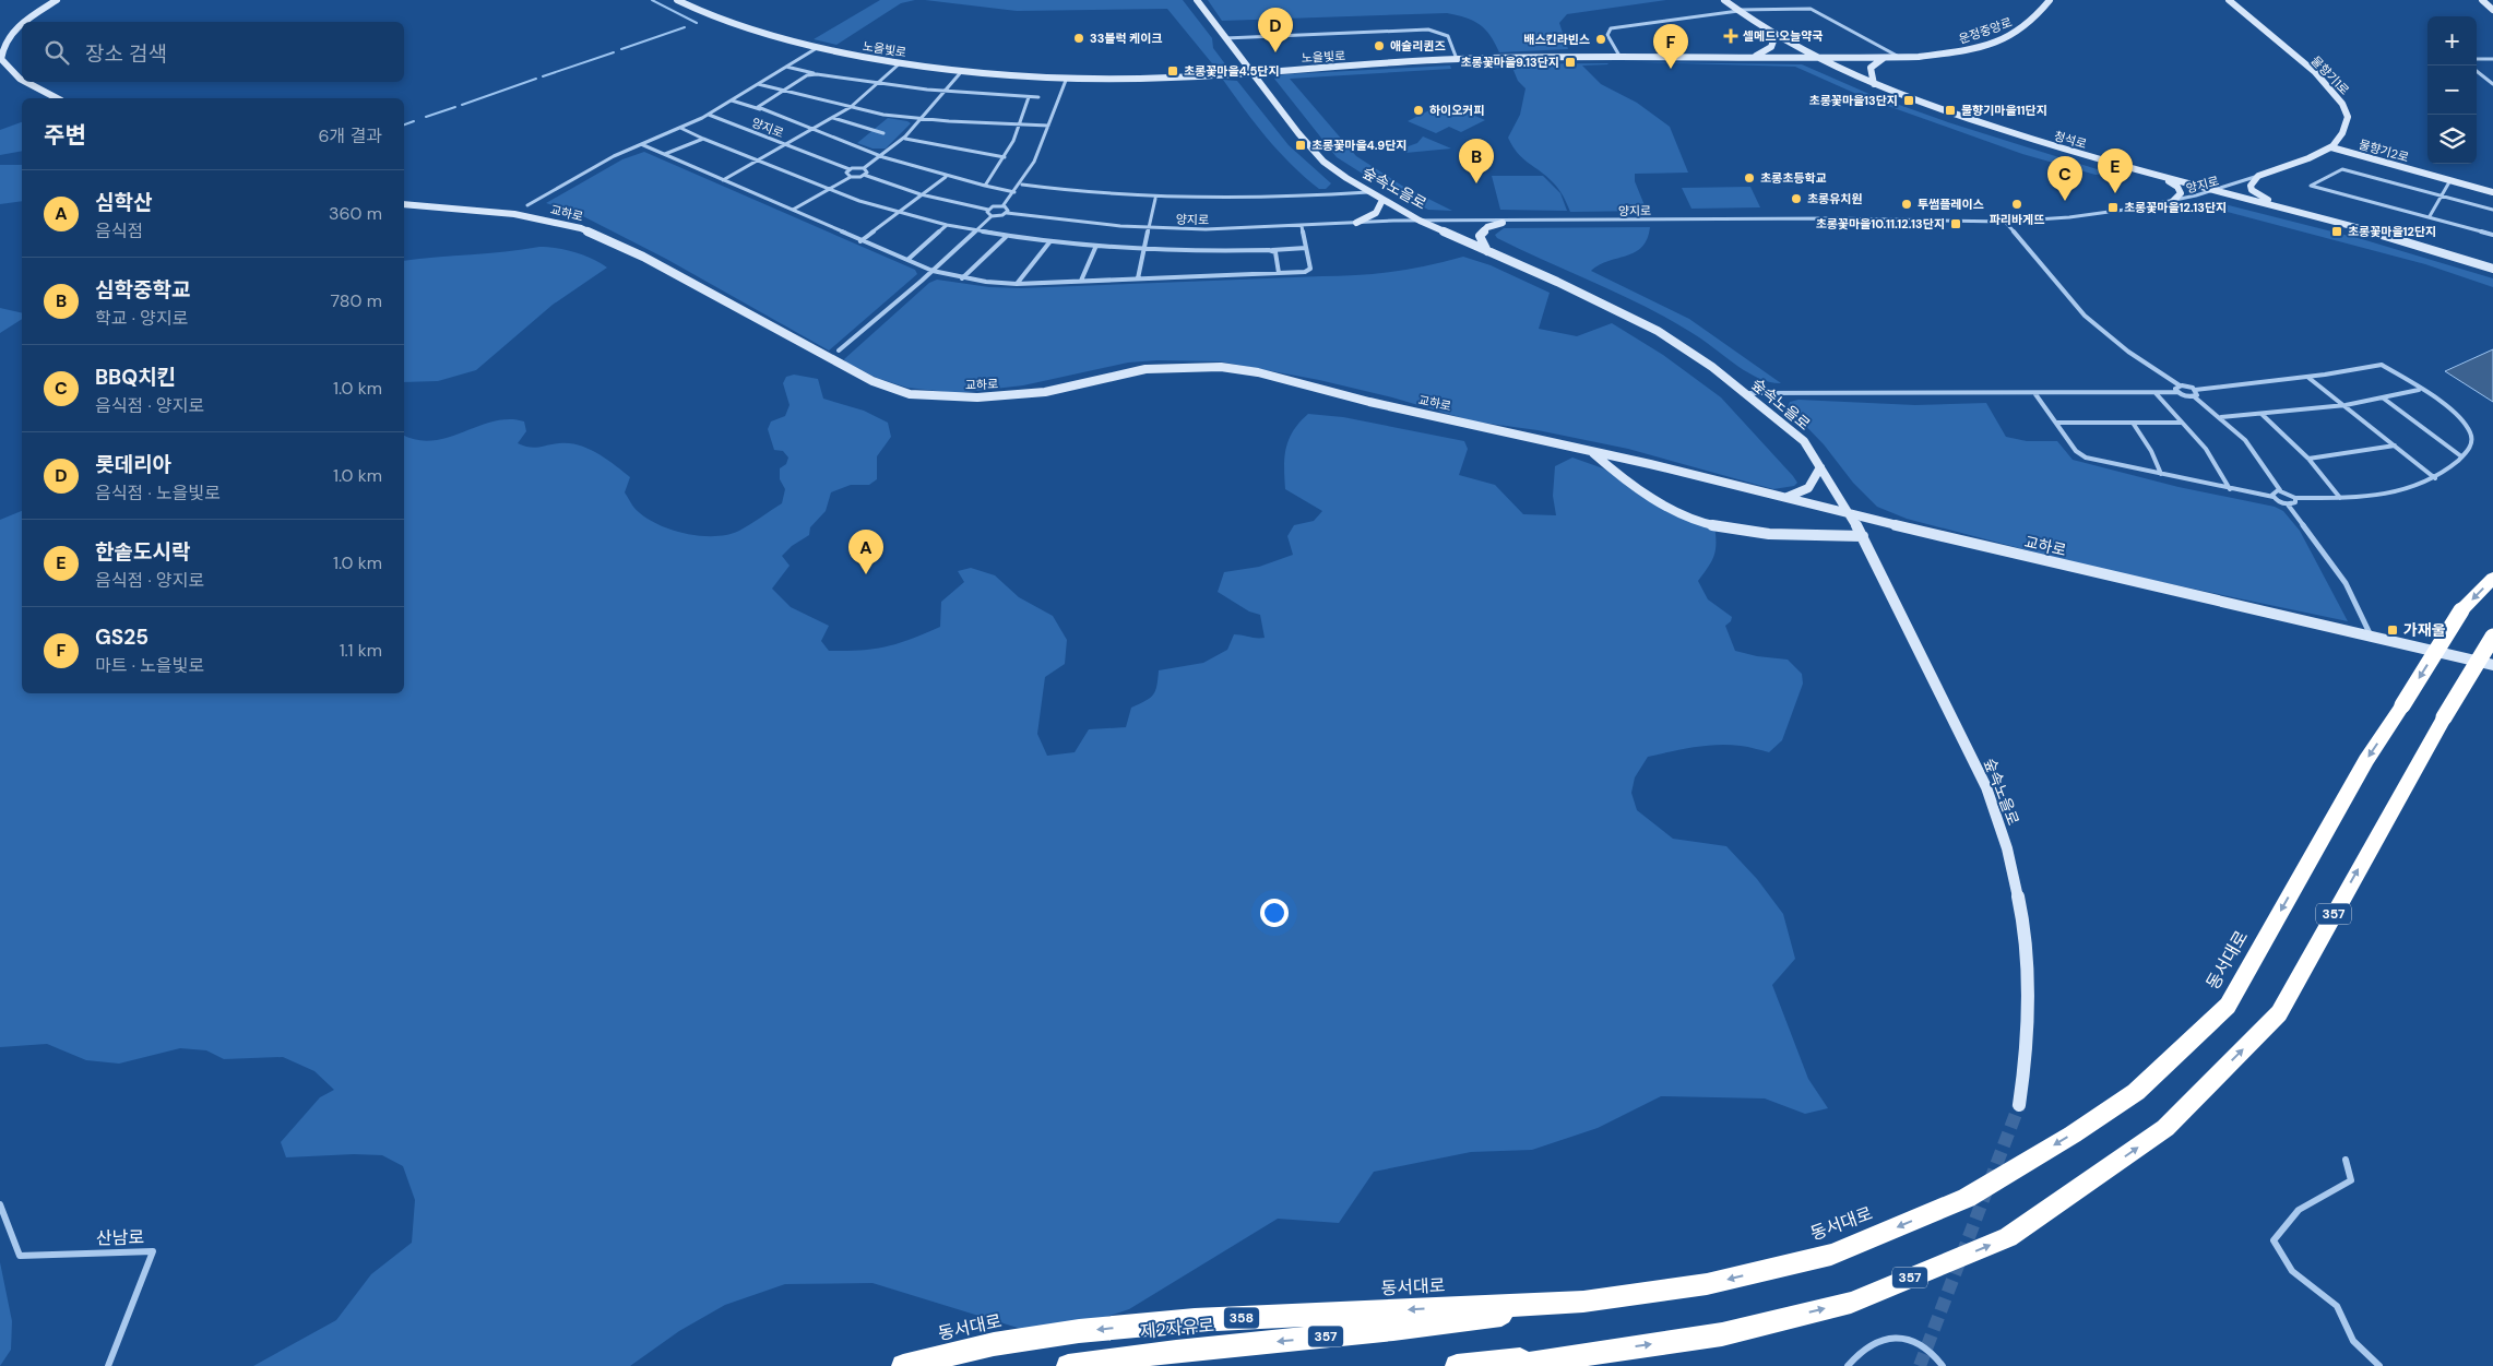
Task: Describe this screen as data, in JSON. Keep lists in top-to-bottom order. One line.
{"streets":{"highway":["357","동서대로","358","제2자유로"],"street":["운정중앙로","노을빛로","물향기1로","양지로","청석로","물향기2로","숲속노을로","교하로","산남로"]},"crossings":[["운정중앙로","노을빛로"],["노을빛로","청석로"],["노을빛로","숲속노을로"],["물향기1로","물향기2로"],["양지로","청석로"],["양지로","숲속노을로"],["숲속노을로","교하로"],["동서대로","제2자유로"]],"places":{"health":["셀메드 오늘약국"],"other":["33블럭 케이크","배스킨라빈스","애슐리퀸즈","하이오커피","초롱초등학교","초롱유치원","투썸플레이스","파리바게뜨"],"transit":["초롱꽃마을9.13단지","초롱꽃마을4.5단지","초롱꽃마을13단지","물향기마을11단지","초롱꽃마을4.9단지","초롱꽃마을12.13단지","초롱꽃마을10.11.12.13단지","초롱꽃마을12단지","가재울"]},"page":{"pins":["D","F","B","E","C","A"],"map_buttons":["+","−"],"search":"장소 검색","heading":["주변","6개 결과"],"list":[{"mark":"A","name":"심학산","note":"음식점","value":"360 m"},{"mark":"B","name":"심학중학교","note":"학교 · 양지로","value":"780 m"},{"mark":"C","name":"BBQ치킨","note":"음식점 · 양지로","value":"1.0 km"},{"mark":"D","name":"롯데리아","note":"음식점 · 노을빛로","value":"1.0 km"},{"mark":"E","name":"한솥도시락","note":"음식점 · 양지로","value":"1.0 km"},{"mark":"F","name":"GS25","note":"마트 · 노을빛로","value":"1.1 km"}]}}
